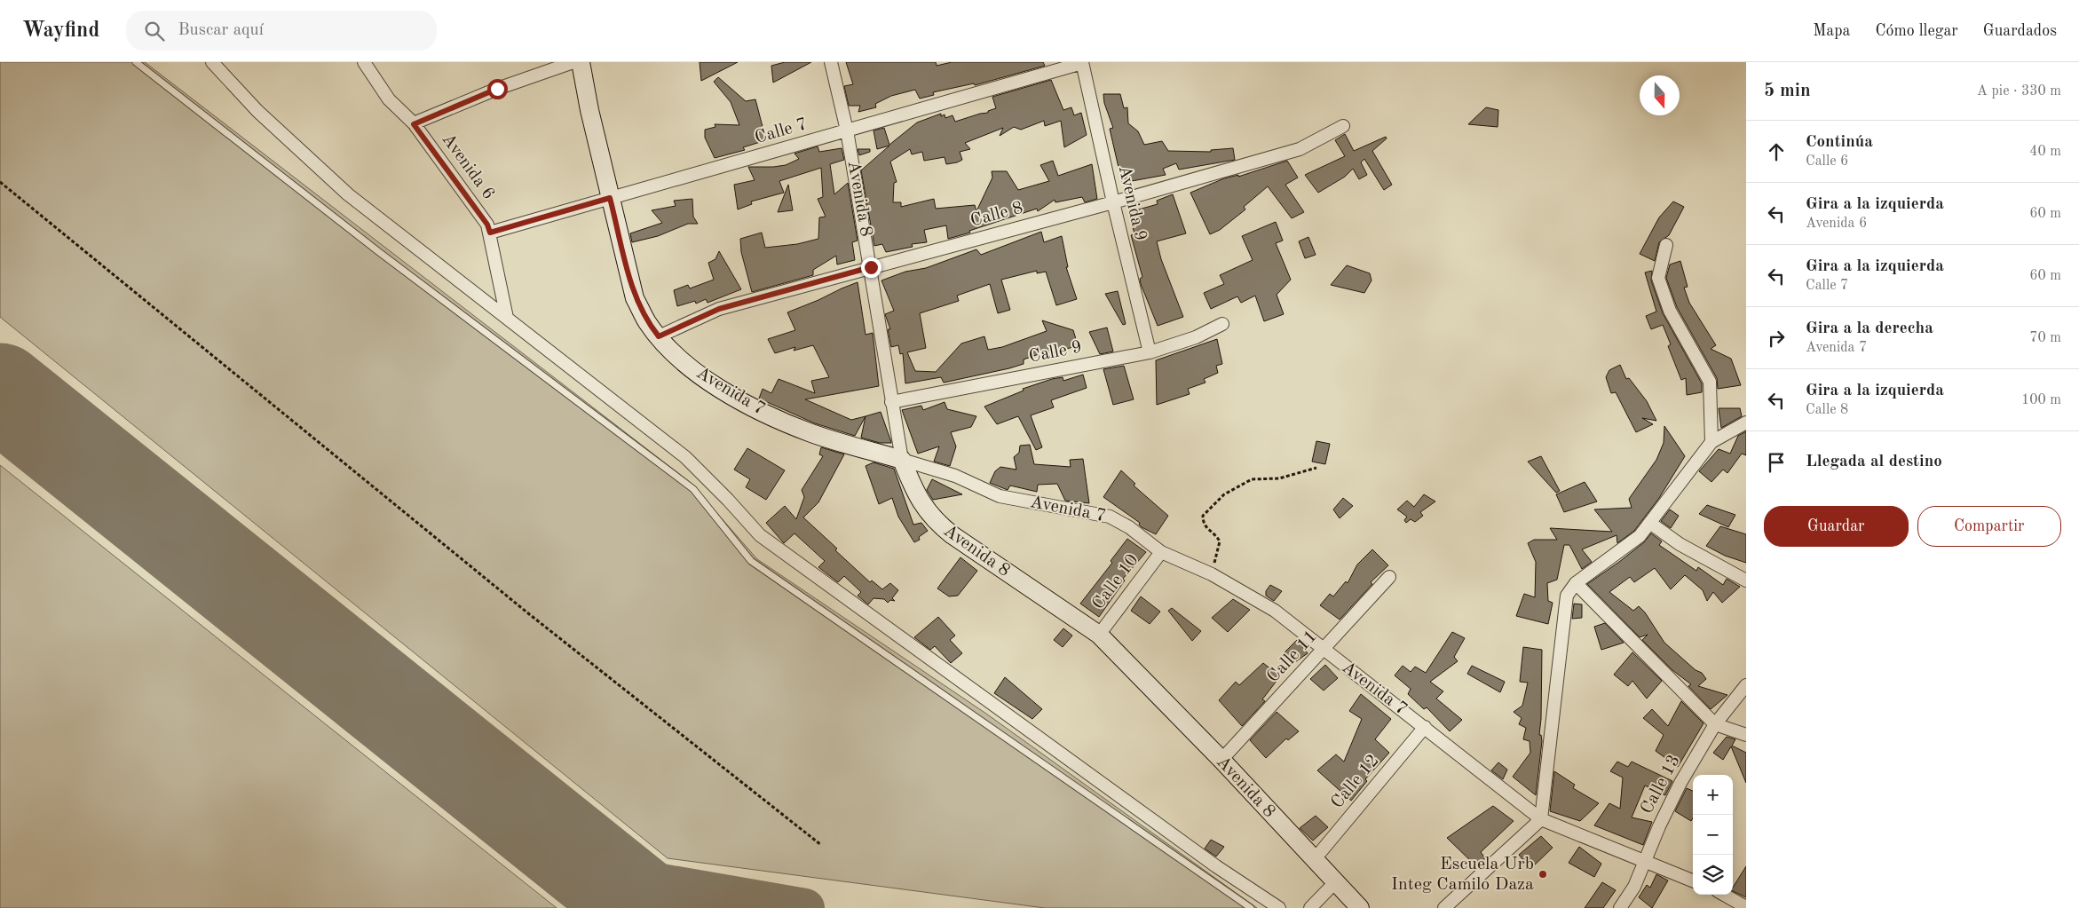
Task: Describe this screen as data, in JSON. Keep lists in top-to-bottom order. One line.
{"streets":{"street":["Calle 7","Avenida 6","Avenida 8","Avenida 9","Calle 8","Calle 9","Avenida 7","Calle 10","Calle 11","Calle 12","Calle 13"]},"crossings":[["Calle 7","Avenida 6"],["Calle 7","Avenida 8"],["Calle 7","Avenida 9"],["Calle 7","Avenida 7"],["Avenida 8","Calle 8"],["Avenida 8","Calle 9"],["Avenida 8","Avenida 7"],["Avenida 8","Calle 10"],["Avenida 8","Calle 11"],["Avenida 8","Calle 12"],["Avenida 9","Calle 8"],["Avenida 9","Calle 9"],["Calle 8","Avenida 7"],["Avenida 7","Calle 10"],["Avenida 7","Calle 11"],["Avenida 7","Calle 12"],["Avenida 7","Calle 13"]],"places":["Escuela Urb Integ Camilo Daza"],"north":"bottom","page":{"header":"Wayfind","search":"Buscar aquí","nav":["Mapa","Cómo llegar","Guardados"],"heading":["5 min","A pie · 330 m"],"list":[["Continúa","Calle 6","40 m"],["Gira a la izquierda","Avenida 6","60 m"],["Gira a la izquierda","Calle 7","60 m"],["Gira a la derecha","Avenida 7","70 m"],["Gira a la izquierda","Calle 8","100 m"],"Llegada al destino"],"buttons":["Guardar","Compartir"],"map_buttons":["+","−"]}}
